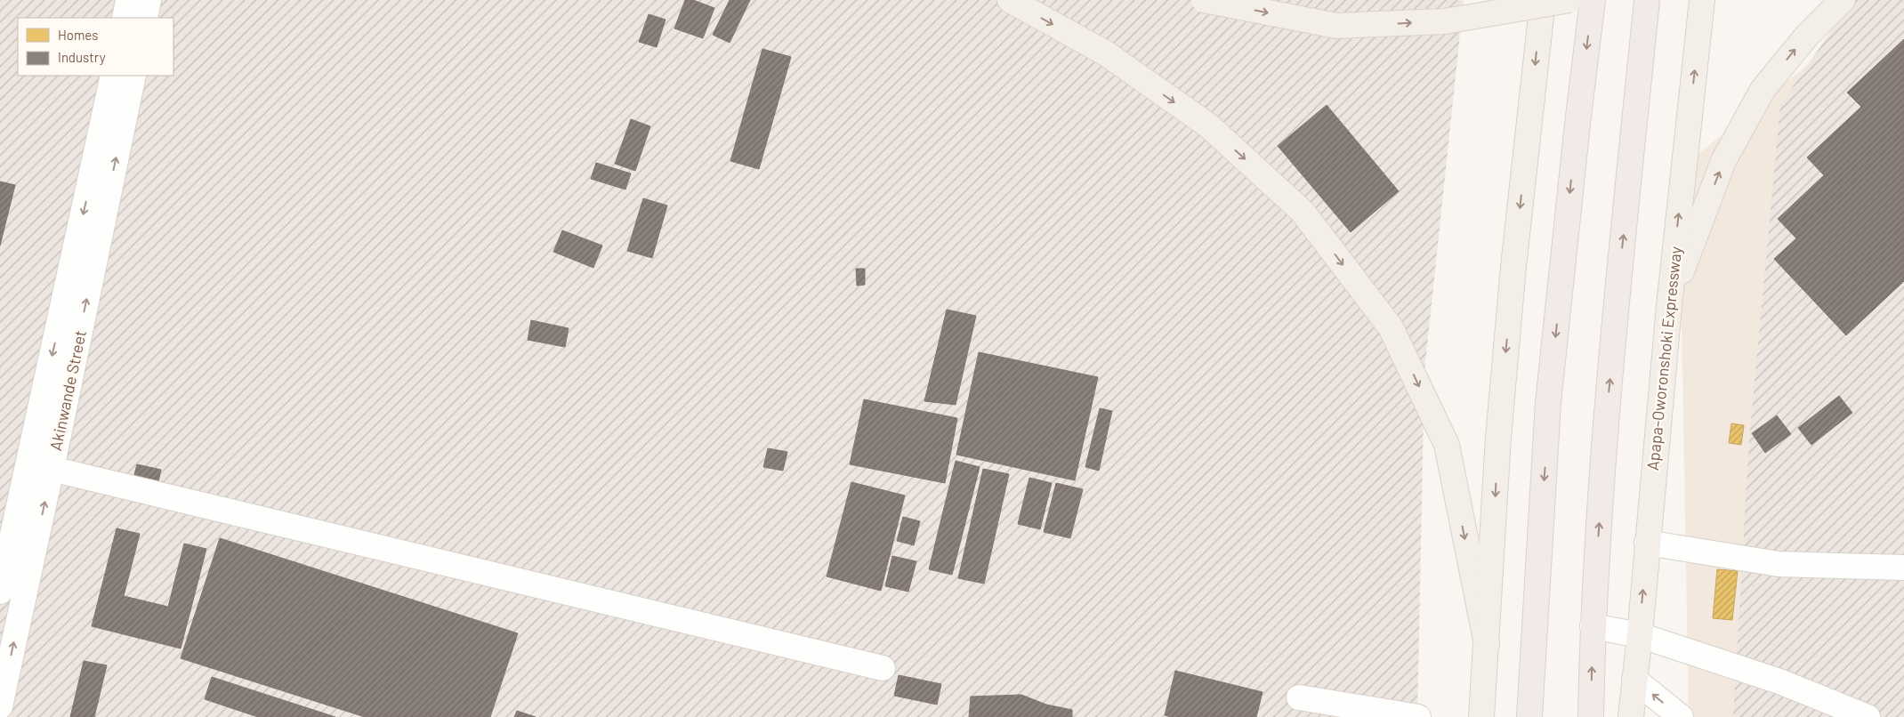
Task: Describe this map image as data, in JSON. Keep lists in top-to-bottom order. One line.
{"streets":{"main road":["Apapa-Oworonshoki Expressway"],"street":["Akinwande Street"]},"legend":["Homes","Industry"]}
